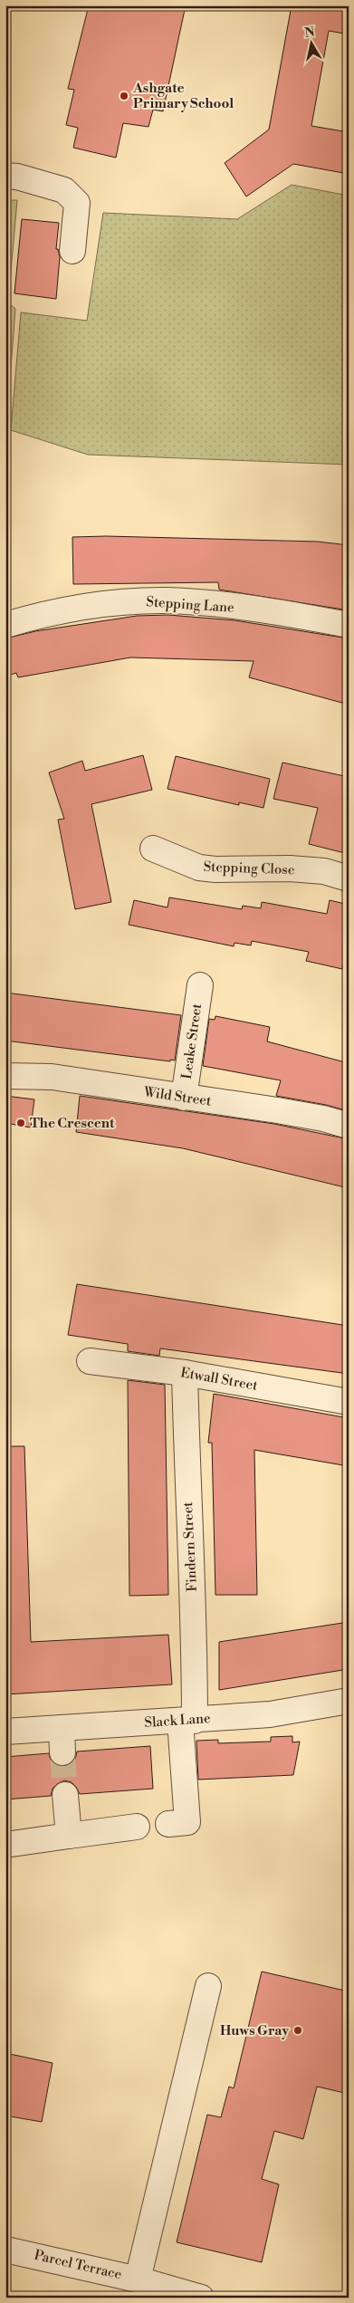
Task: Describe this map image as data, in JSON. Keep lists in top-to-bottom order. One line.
{"streets":{"street":["Stepping Lane","Stepping Close","Leake Street","Wild Street","Etwall Street","Findern Street","Slack Lane","Parcel Terrace"]},"crossings":[["Leake Street","Wild Street"],["Etwall Street","Findern Street"],["Findern Street","Slack Lane"]],"places":["Ashgate Primary School","The Crescent","Huws Gray"],"north":"top"}
